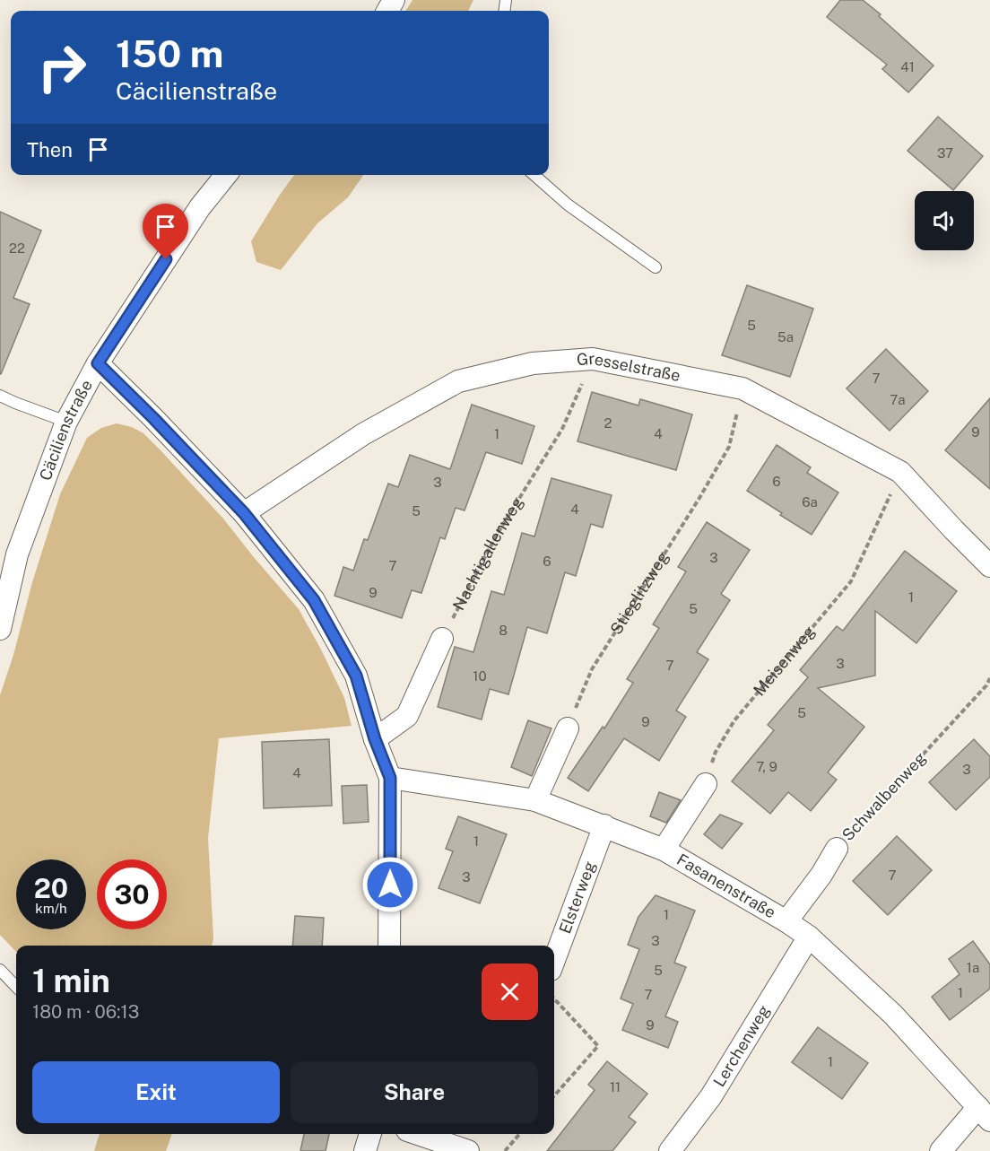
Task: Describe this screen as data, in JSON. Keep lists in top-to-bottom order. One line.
{"streets":{"street":["Gresselstraße","Cäcilienstraße","Schwalbenweg","Fasanenstraße","Elsterweg","Lerchenweg"],"path":["Nachtigallenweg","Stieglitzweg","Meisenweg"]},"crossings":[["Gresselstraße","Nachtigallenweg"],["Gresselstraße","Stieglitzweg"],["Gresselstraße","Meisenweg"],["Schwalbenweg","Fasanenstraße"],["Fasanenstraße","Elsterweg"],["Fasanenstraße","Lerchenweg"]],"house_numbers":["41","37","22","5","5a","7","7a","2","9","1","4","6","3","6a","4","5","3","6","7","9","1","5","8","3","7","10","5","9","7, 9","3","4","1","7","3","1","3","1a","5","1","7","9","1","11"],"page":{"turn":["150 m","Cäcilienstraße"],"then":"Then","speed":"20 km/h","limit":"30","heading":["1 min","180 m · 06:13"],"buttons":["Exit","Share"]}}
